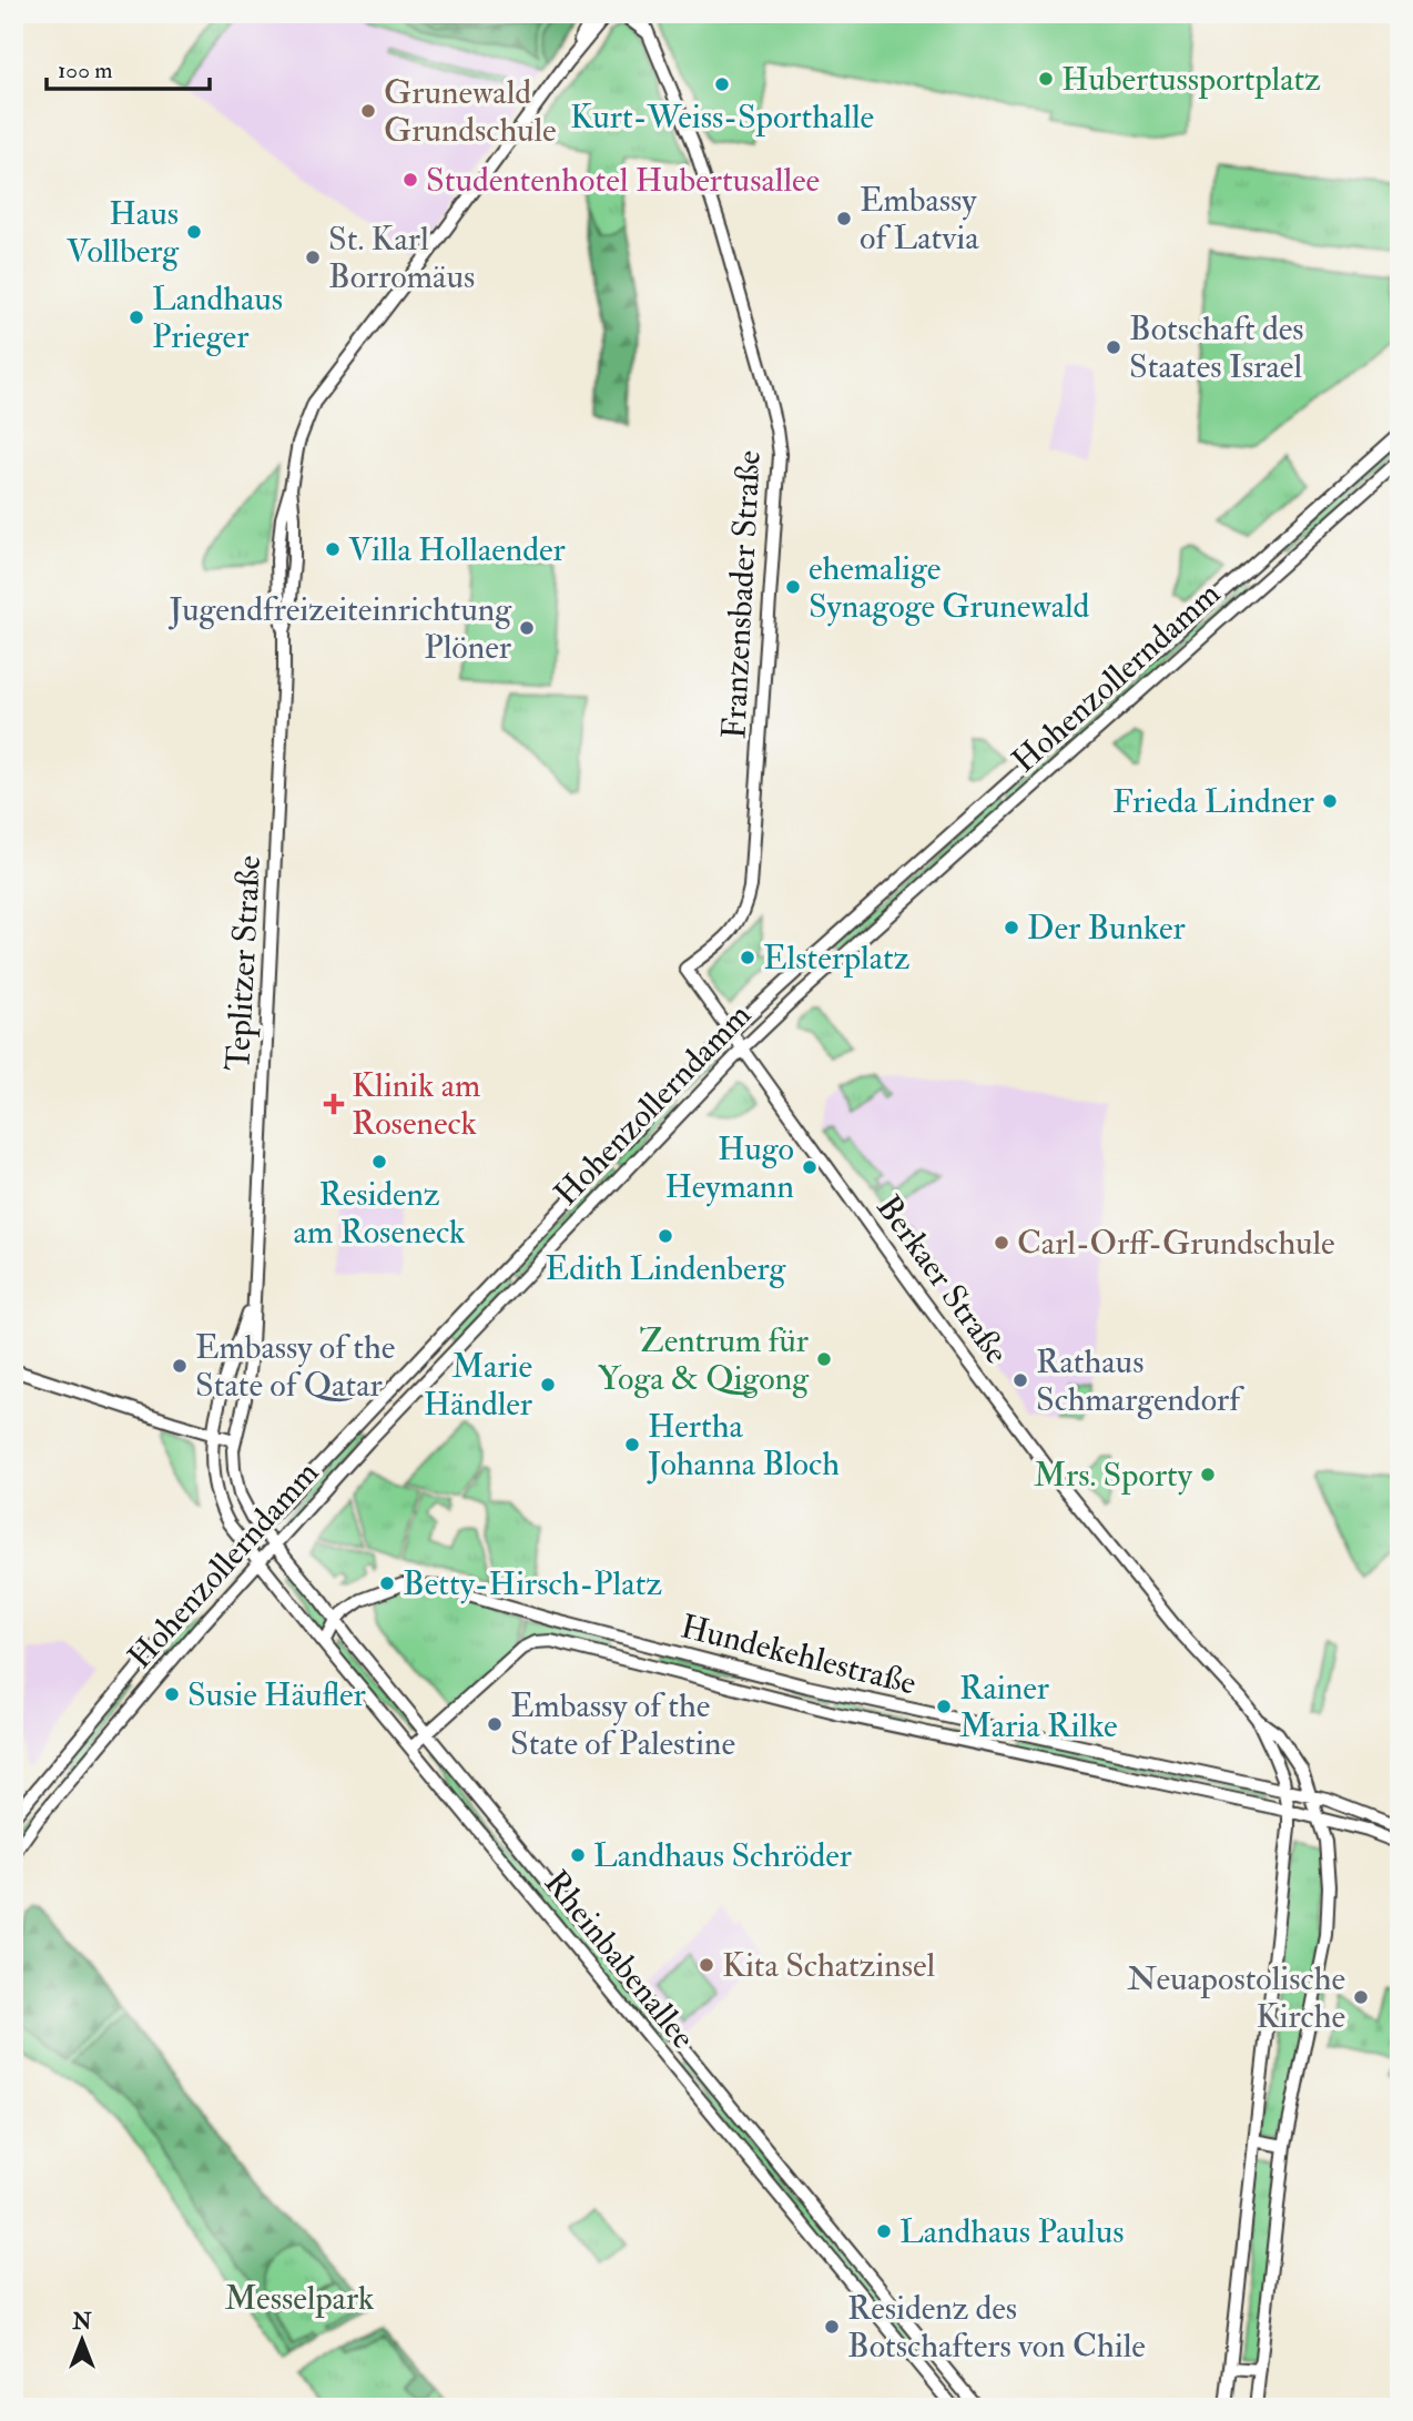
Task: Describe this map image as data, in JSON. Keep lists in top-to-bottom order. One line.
{"streets":{"main road":["Franzensbader Straße","Hohenzollerndamm","Teplitzer Straße","Berkaer Straße","Hundekehlestraße","Rheinbabenallee"]},"crossings":[["Franzensbader Straße","Berkaer Straße"],["Hohenzollerndamm","Teplitzer Straße"],["Hohenzollerndamm","Berkaer Straße"],["Hohenzollerndamm","Rheinbabenallee"],["Teplitzer Straße","Rheinbabenallee"],["Berkaer Straße","Hundekehlestraße"],["Hundekehlestraße","Rheinbabenallee"]],"parks":["Messelpark"],"places":{"other":["Hubertussportplatz","Kurt-Weiss-Sporthalle","Grunewald Grundschule","Studentenhotel Hubertusallee","Embassy of Latvia","Haus Vollberg","St. Karl Borromäus","Landhaus Prieger","Botschaft des Staates Israel","Villa Hollaender","ehemalige Synagoge Grunewald","Jugendfreizeiteinrichtung Plöner","Frieda Lindner","Der Bunker","Elsterplatz","Residenz am Roseneck","Hugo Heymann","Edith Lindenberg","Carl-Orff-Grundschule","Zentrum für Yoga & Qigong","Embassy of the State of Qatar","Rathaus Schmargendorf","Marie Händler","Hertha Johanna Bloch","Mrs. Sporty","Betty-Hirsch-Platz","Susie Häufler","Rainer Maria Rilke","Embassy of the State of Palestine","Landhaus Schröder","Kita Schatzinsel","Neuapostolische Kirche","Landhaus Paulus","Residenz des Botschafters von Chile"],"health":["Klinik am Roseneck"]},"scale_bar":"100 m","north":"top"}
